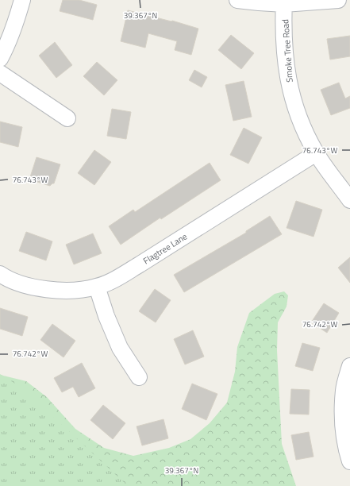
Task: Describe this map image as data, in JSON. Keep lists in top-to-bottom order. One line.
{"streets":{"street":["Smoke Tree Road","Flagtree Lane"]},"crossings":[["Smoke Tree Road","Flagtree Lane"]],"coordinates":["39.367°N","76.743°W","76.742°W"]}
